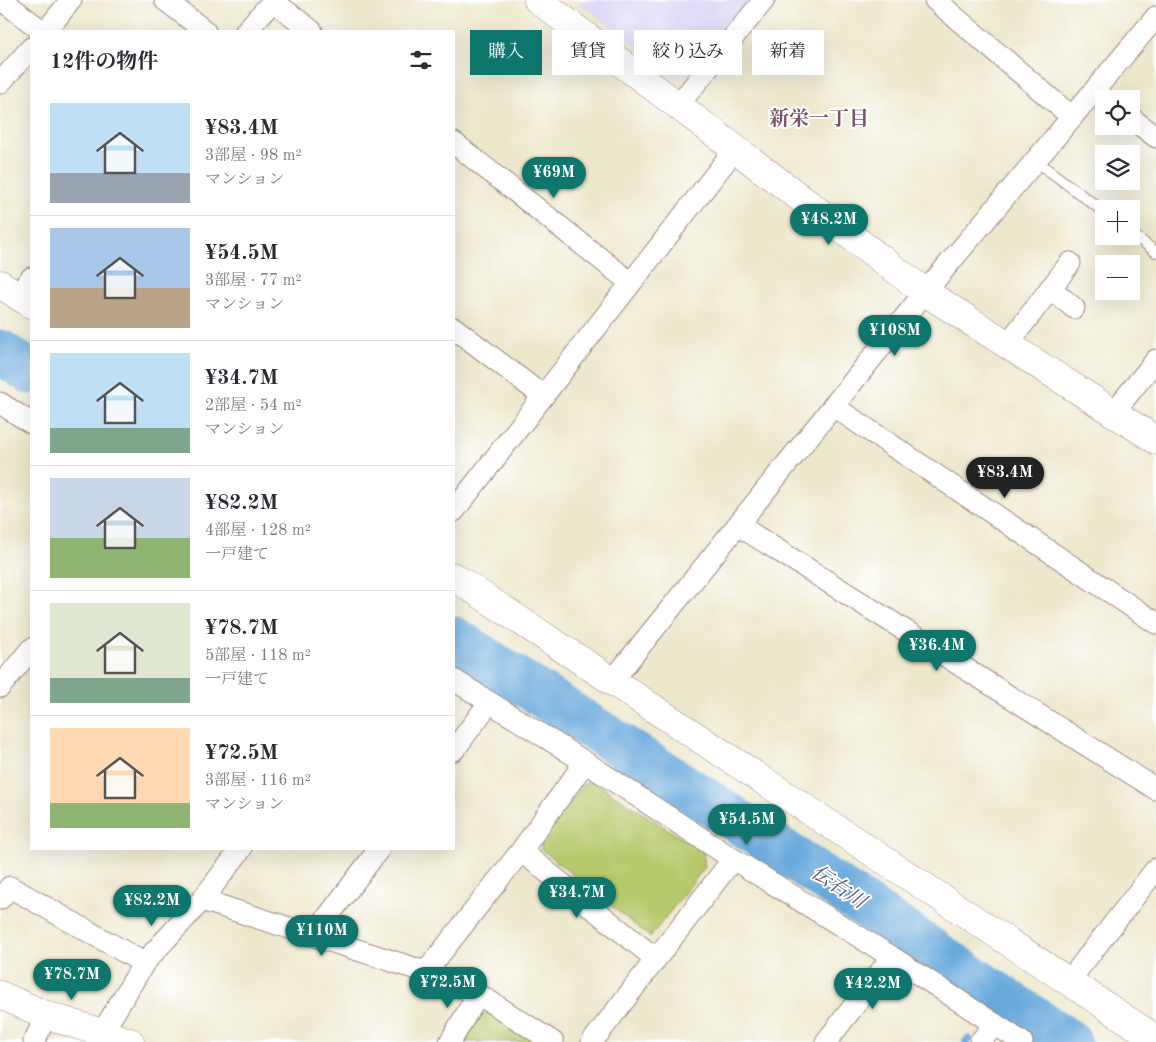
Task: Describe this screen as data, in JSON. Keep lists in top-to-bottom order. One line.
{"districts":["新栄一丁目"],"water":["伝右川"],"page":{"chip":["購入","賃貸","絞り込み","新着"],"heading":"12件の物件","map_buttons":["+","−"],"list":[{"name":"¥83.4M","note":"3部屋 · 98 m² · マンション"},{"name":"¥54.5M","note":"3部屋 · 77 m² · マンション"},{"name":"¥34.7M","note":"2部屋 · 54 m² · マンション"},{"name":"¥82.2M","note":"4部屋 · 128 m² · 一戸建て"},{"name":"¥78.7M","note":"5部屋 · 118 m² · 一戸建て"},{"name":"¥72.5M","note":"3部屋 · 116 m² · マンション"}],"price":["¥69M","¥48.2M","¥108M","¥83.4M","¥36.4M","¥54.5M","¥34.7M","¥82.2M","¥110M","¥78.7M","¥72.5M","¥42.2M"]}}
